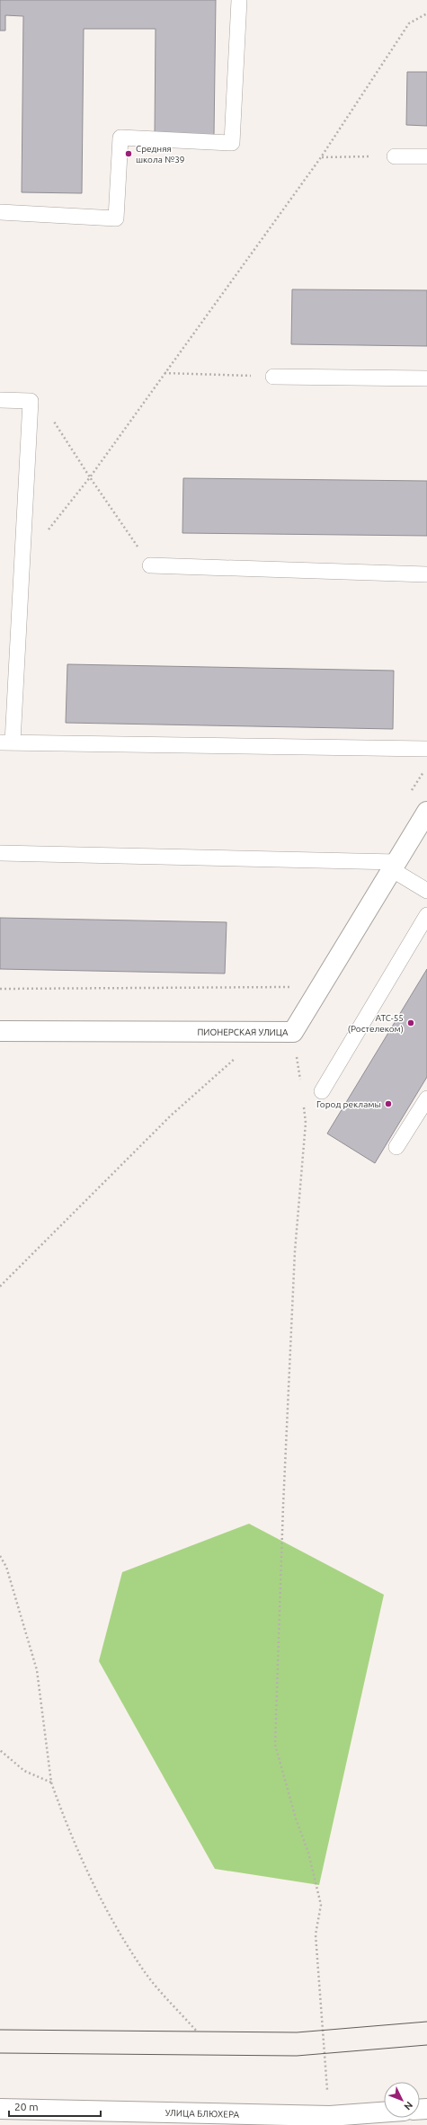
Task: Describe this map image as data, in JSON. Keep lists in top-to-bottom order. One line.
{"streets":{"street":["ПИОНЕРСКАЯ УЛИЦА","УЛИЦА БЛЮХЕРА"]},"places":["Средняя школа №39","АТС-55 (Ростелеком)","Город рекламы"],"scale_bar":"20 m","north":"bottom right"}
